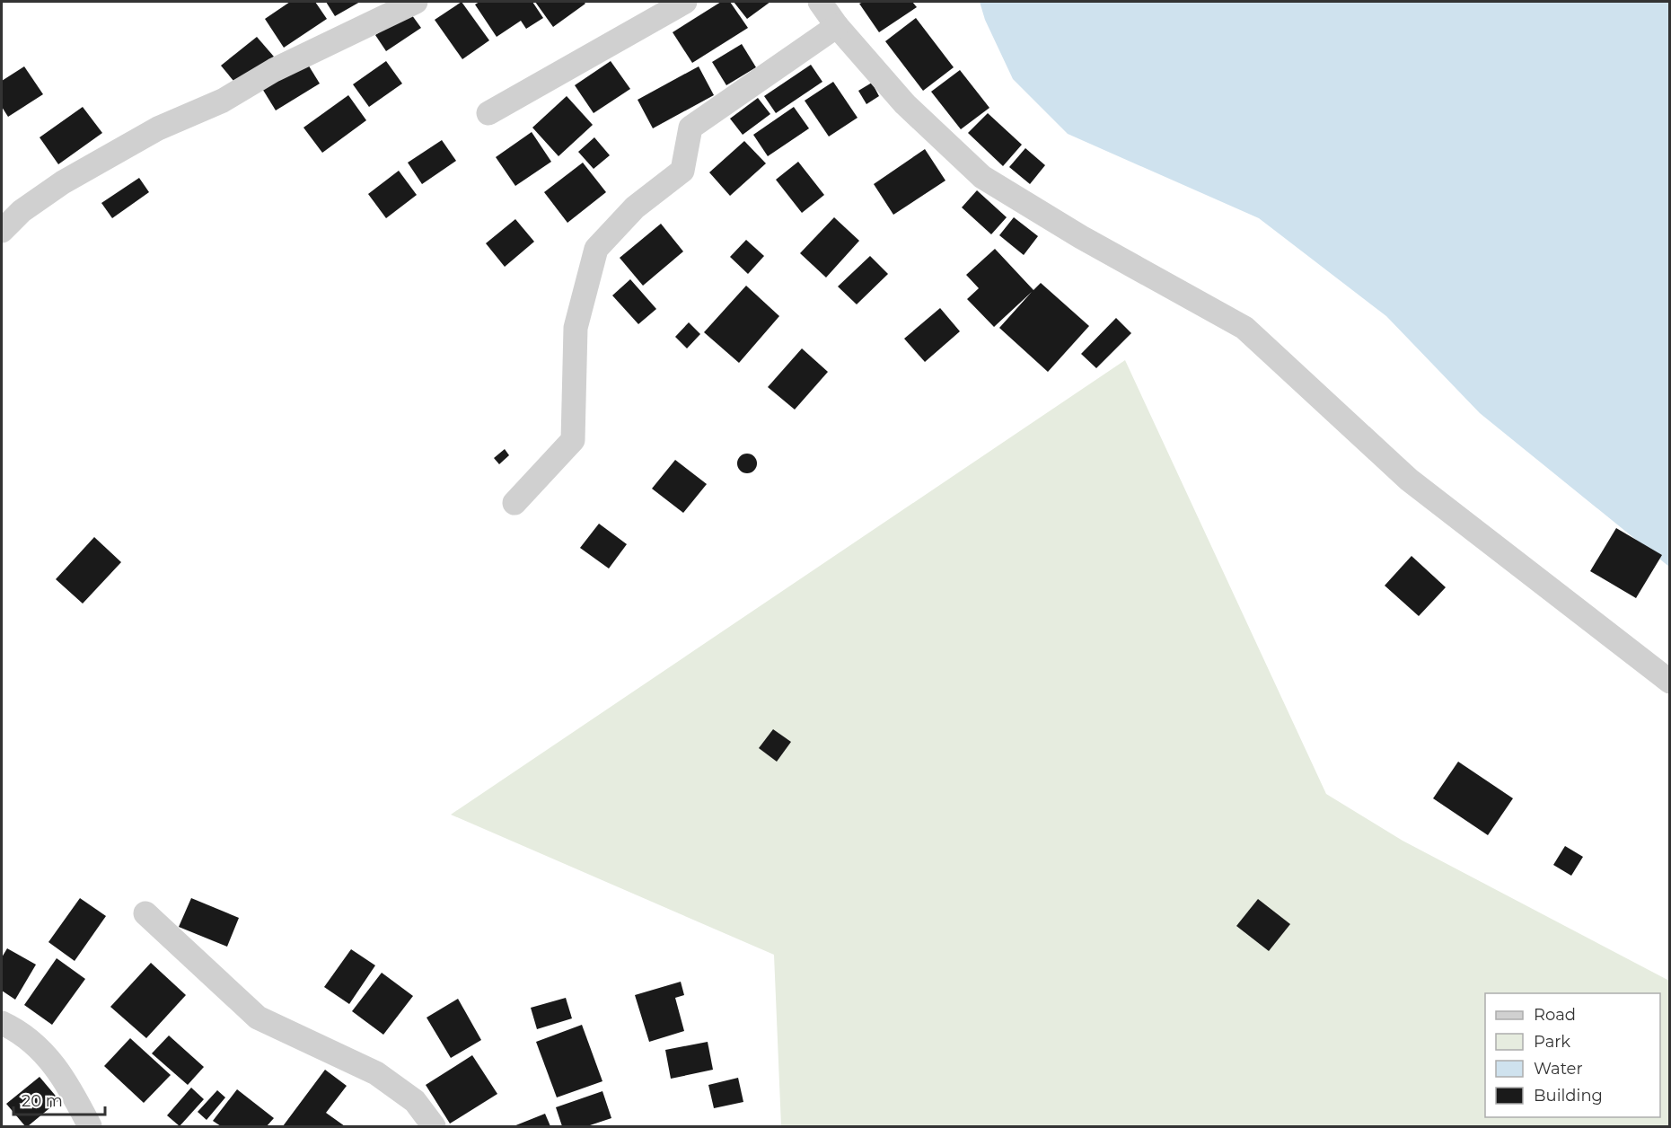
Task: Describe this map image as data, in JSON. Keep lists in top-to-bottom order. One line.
{"legend":["Road","Park","Water","Building"],"scale_bar":"20 m"}
